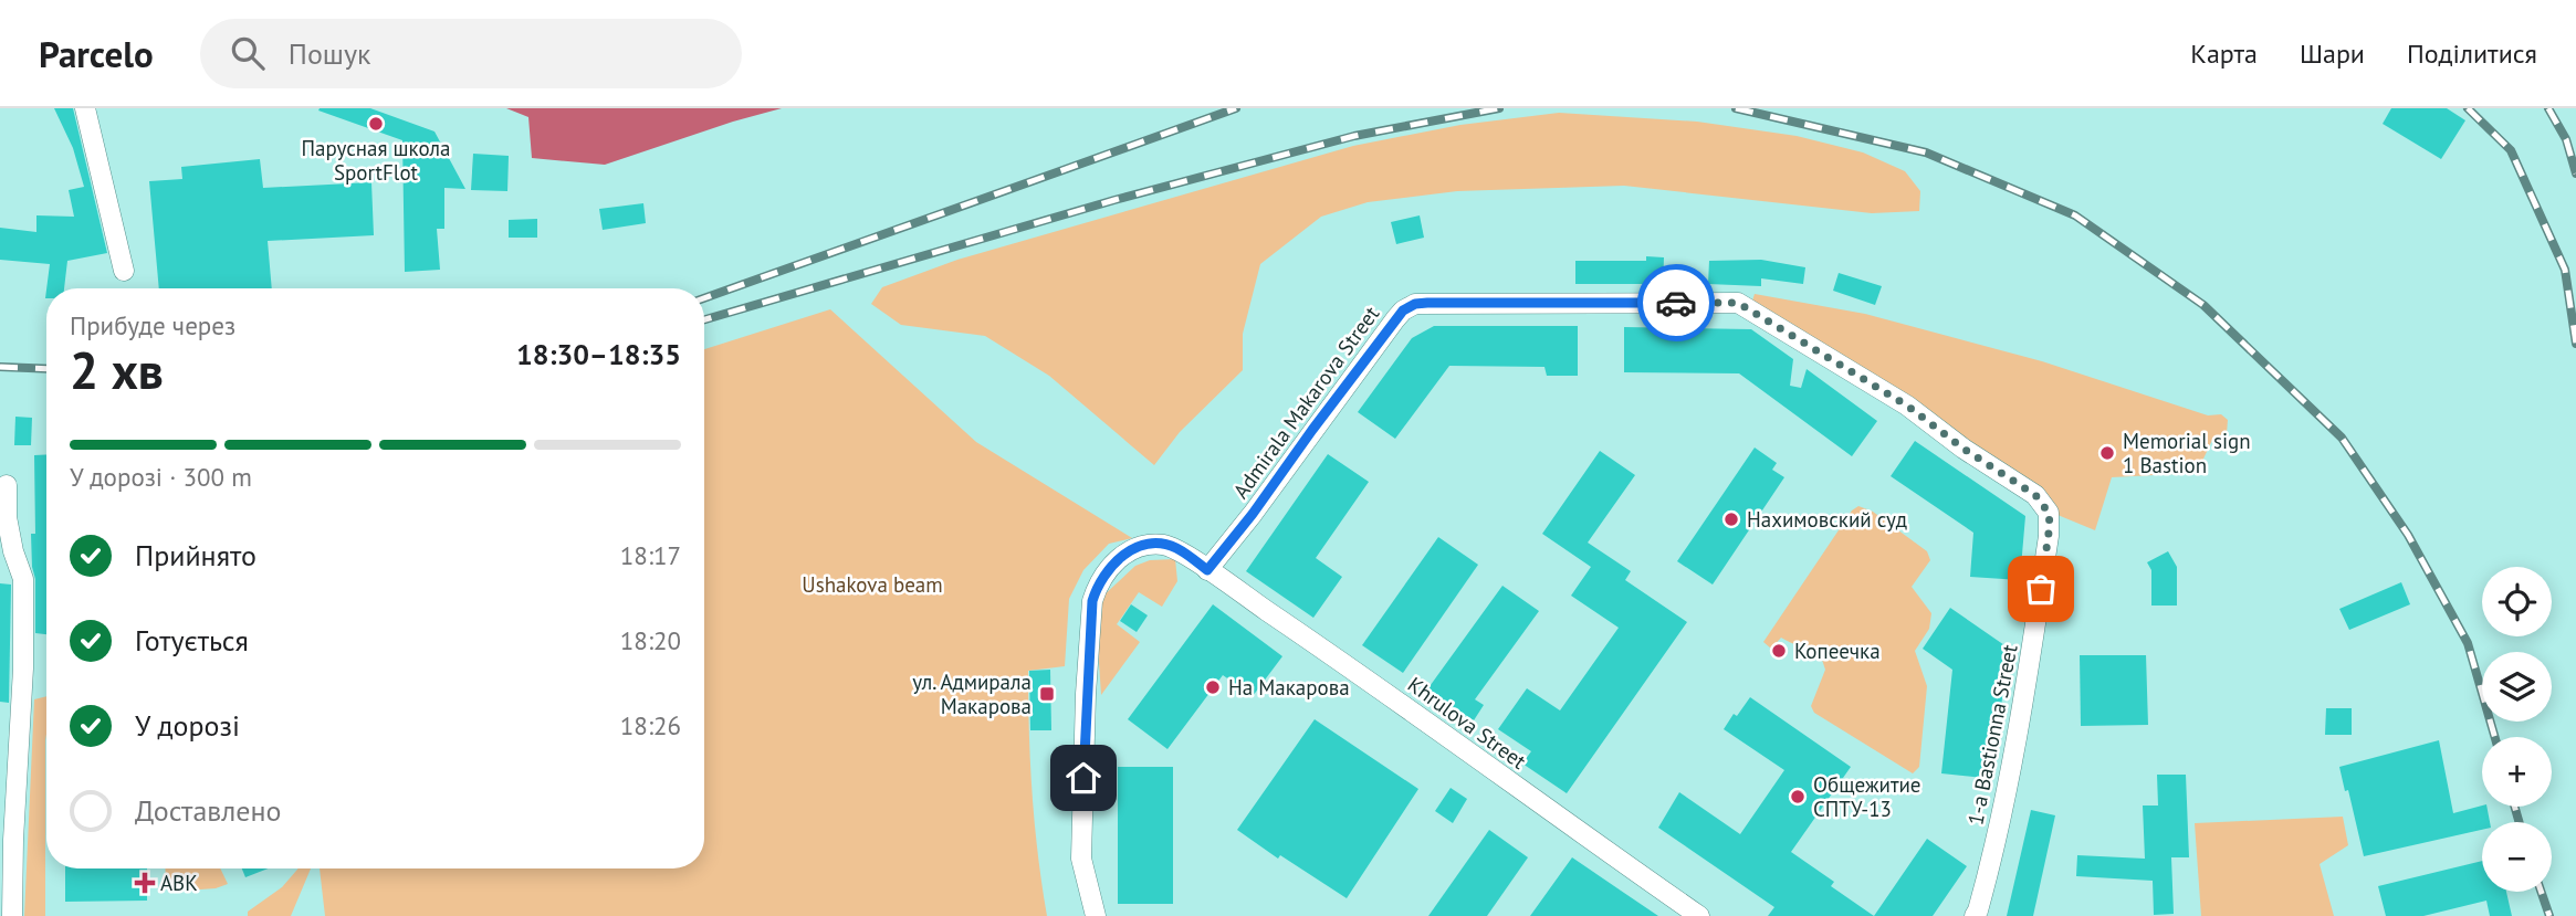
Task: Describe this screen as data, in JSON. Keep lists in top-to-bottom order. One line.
{"streets":{"street":["Admirala Makarova Street","Khrulova Street","1-a Bastionna Street"]},"crossings":[["Admirala Makarova Street","Khrulova Street"],["Admirala Makarova Street","1-a Bastionna Street"]],"parks":["Ushakova beam"],"places":{"other":["Парусная школа SportFlot","Memorial sign 1 Bastion","Нахимовский суд","Копеечка","На Макарова","Общежитие СПТУ-13"],"transit":["ул. Адмирала Макарова"],"health":["АВК"]},"page":{"header":"Parcelo","search":"Пошук","nav":["Карта","Шари","Поділитися"],"heading":["2 хв","Прибуде через","18:30–18:35"],"bar":"У дорозі · 300 m","list":[["Прийнято","18:17"],["Готується","18:20"],["У дорозі","18:26"],"Доставлено"],"map_buttons":["+","−"]}}
